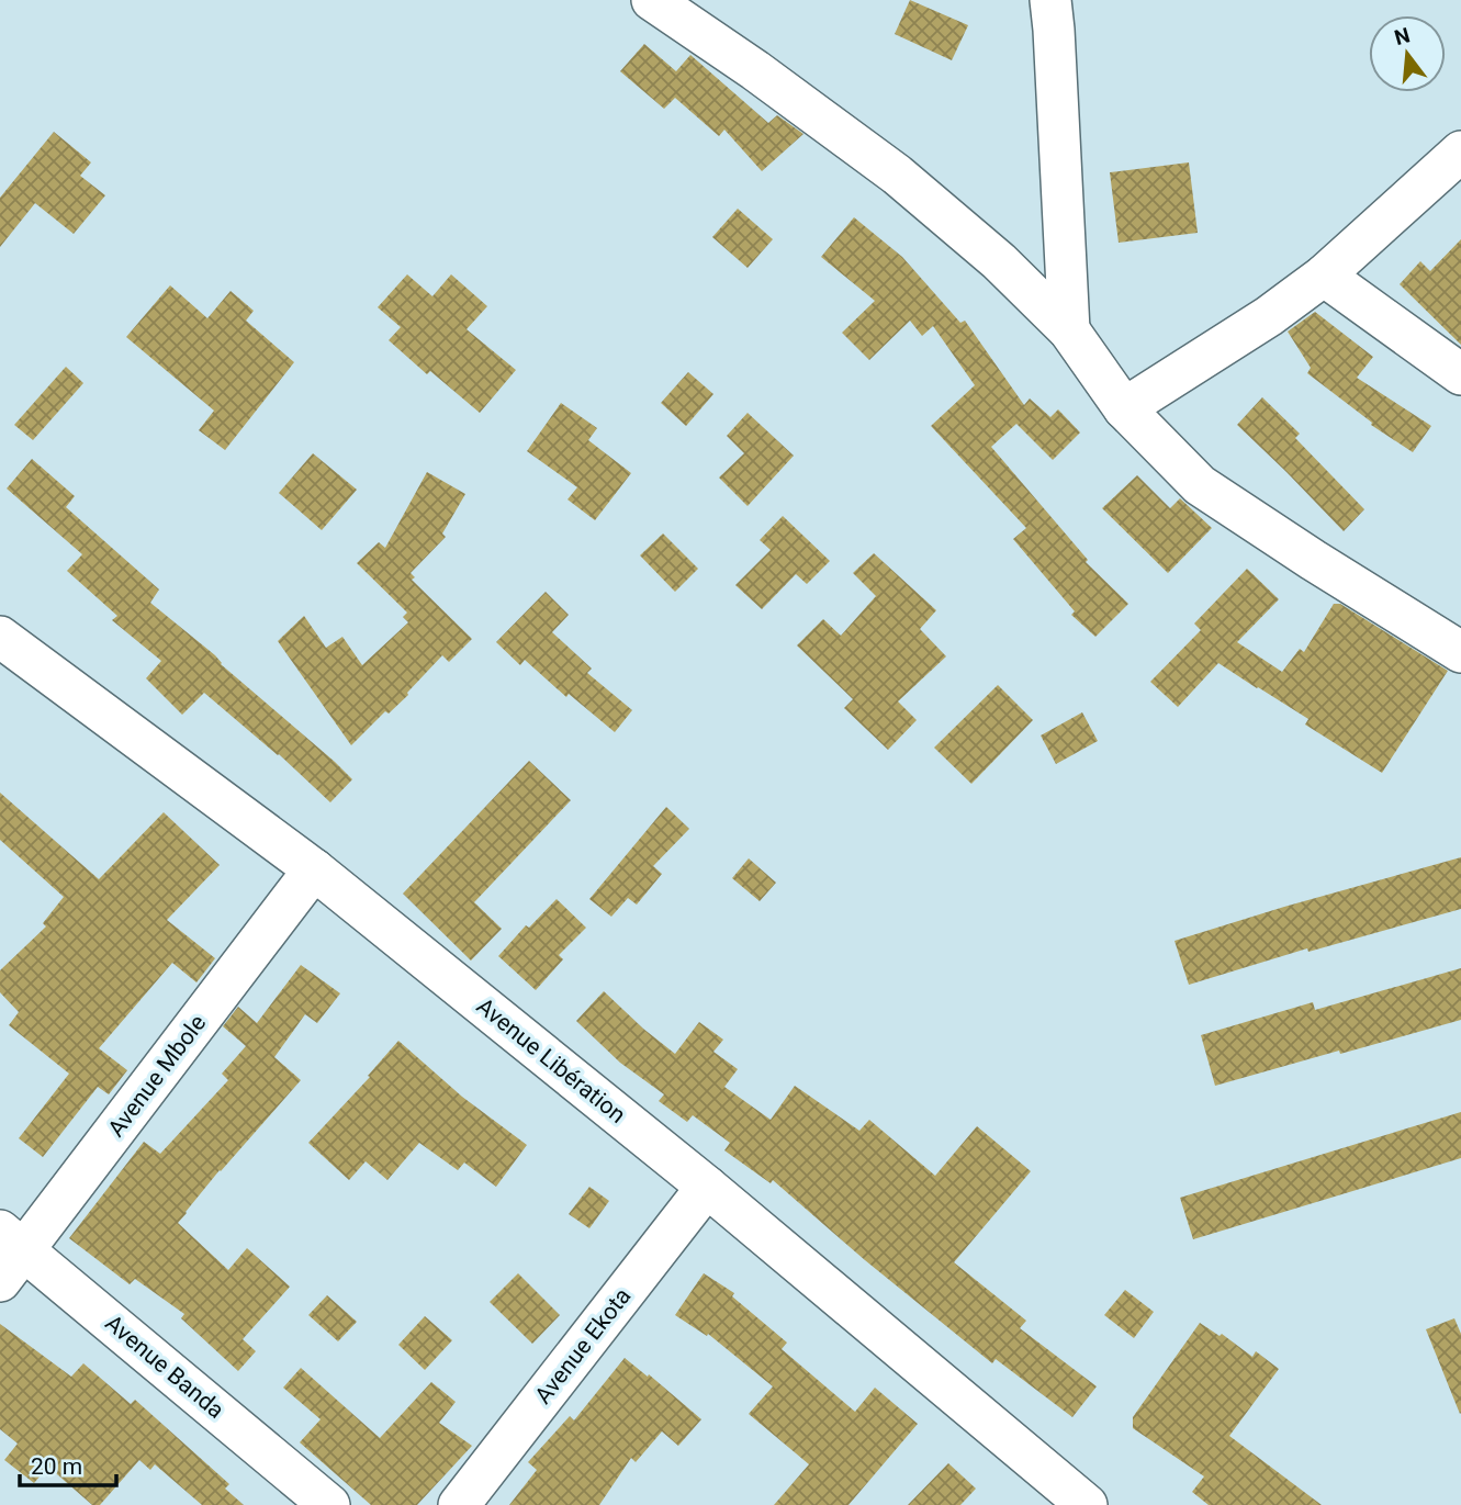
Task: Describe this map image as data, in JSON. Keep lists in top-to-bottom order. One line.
{"streets":{"street":["Avenue Libération","Avenue Mbole","Avenue Ekota","Avenue Banda"]},"crossings":[["Avenue Libération","Avenue Mbole"],["Avenue Libération","Avenue Ekota"],["Avenue Mbole","Avenue Banda"]],"scale_bar":"20 m","north":"top"}
